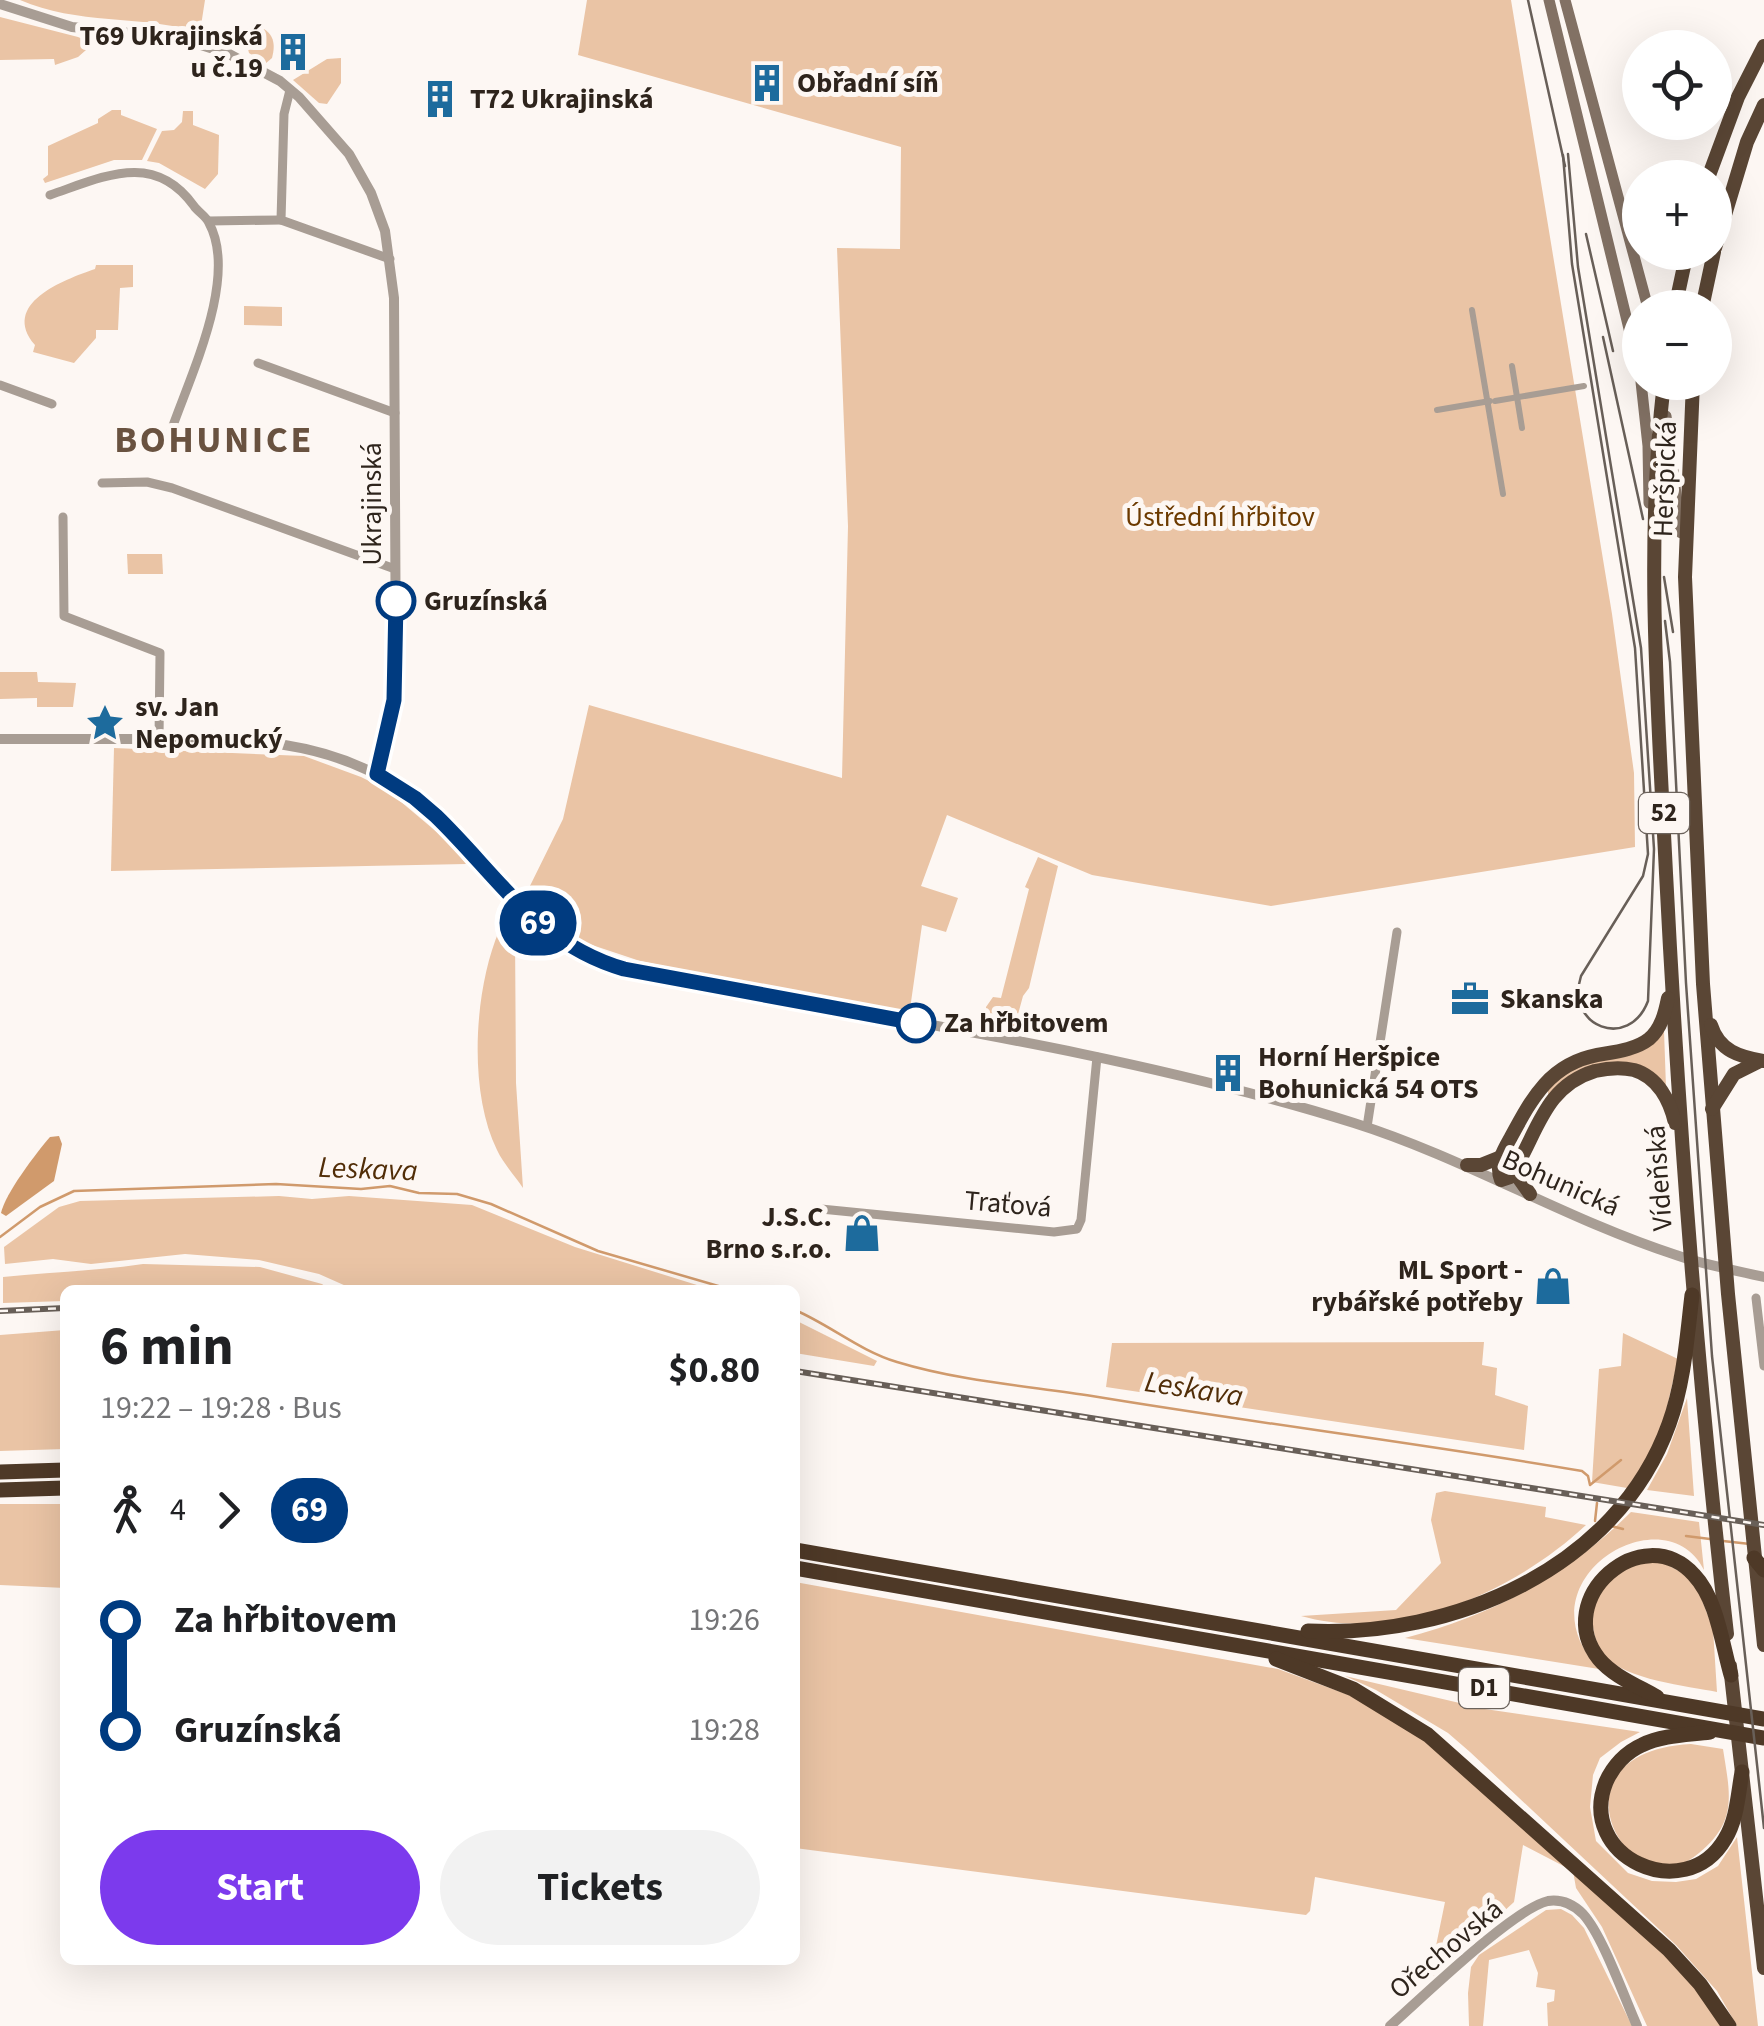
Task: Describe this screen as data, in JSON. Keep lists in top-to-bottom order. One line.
{"streets":{"highway":["Heršpická","52","Vídeňská","D1"],"street":["Ukrajinská","Bohunická","Traťová","Ořechovská"]},"crossings":[["Heršpická","Vídeňská"],["Ukrajinská","Bohunická"],["Bohunická","Traťová"]],"districts":["BOHUNICE"],"water":["Leskava"],"parks":["Ústřední hřbitov"],"places":{"building":["T69 Ukrajinská u č.19","Obřadní síň","T72 Ukrajinská","Horní Heršpice Bohunická 54 OTS"],"other":["Gruzínská","Za hřbitovem"],"place":["sv. Jan Nepomucký"],"office":["Skanska"],"shop":["J.S.C. Brno s.r.o.","ML Sport - rybářské potřeby"]},"lines":["bus line 69"],"page":{"on_map":"69","map_buttons":["+","−"],"heading":["6 min","19:22 – 19:28 · Bus","$0.80"],"legs":["4","69"],"list":[{"name":"Za hřbitovem","value":"19:26"},{"name":"Gruzínská","value":"19:28"}],"buttons":["Start","Tickets"]}}
